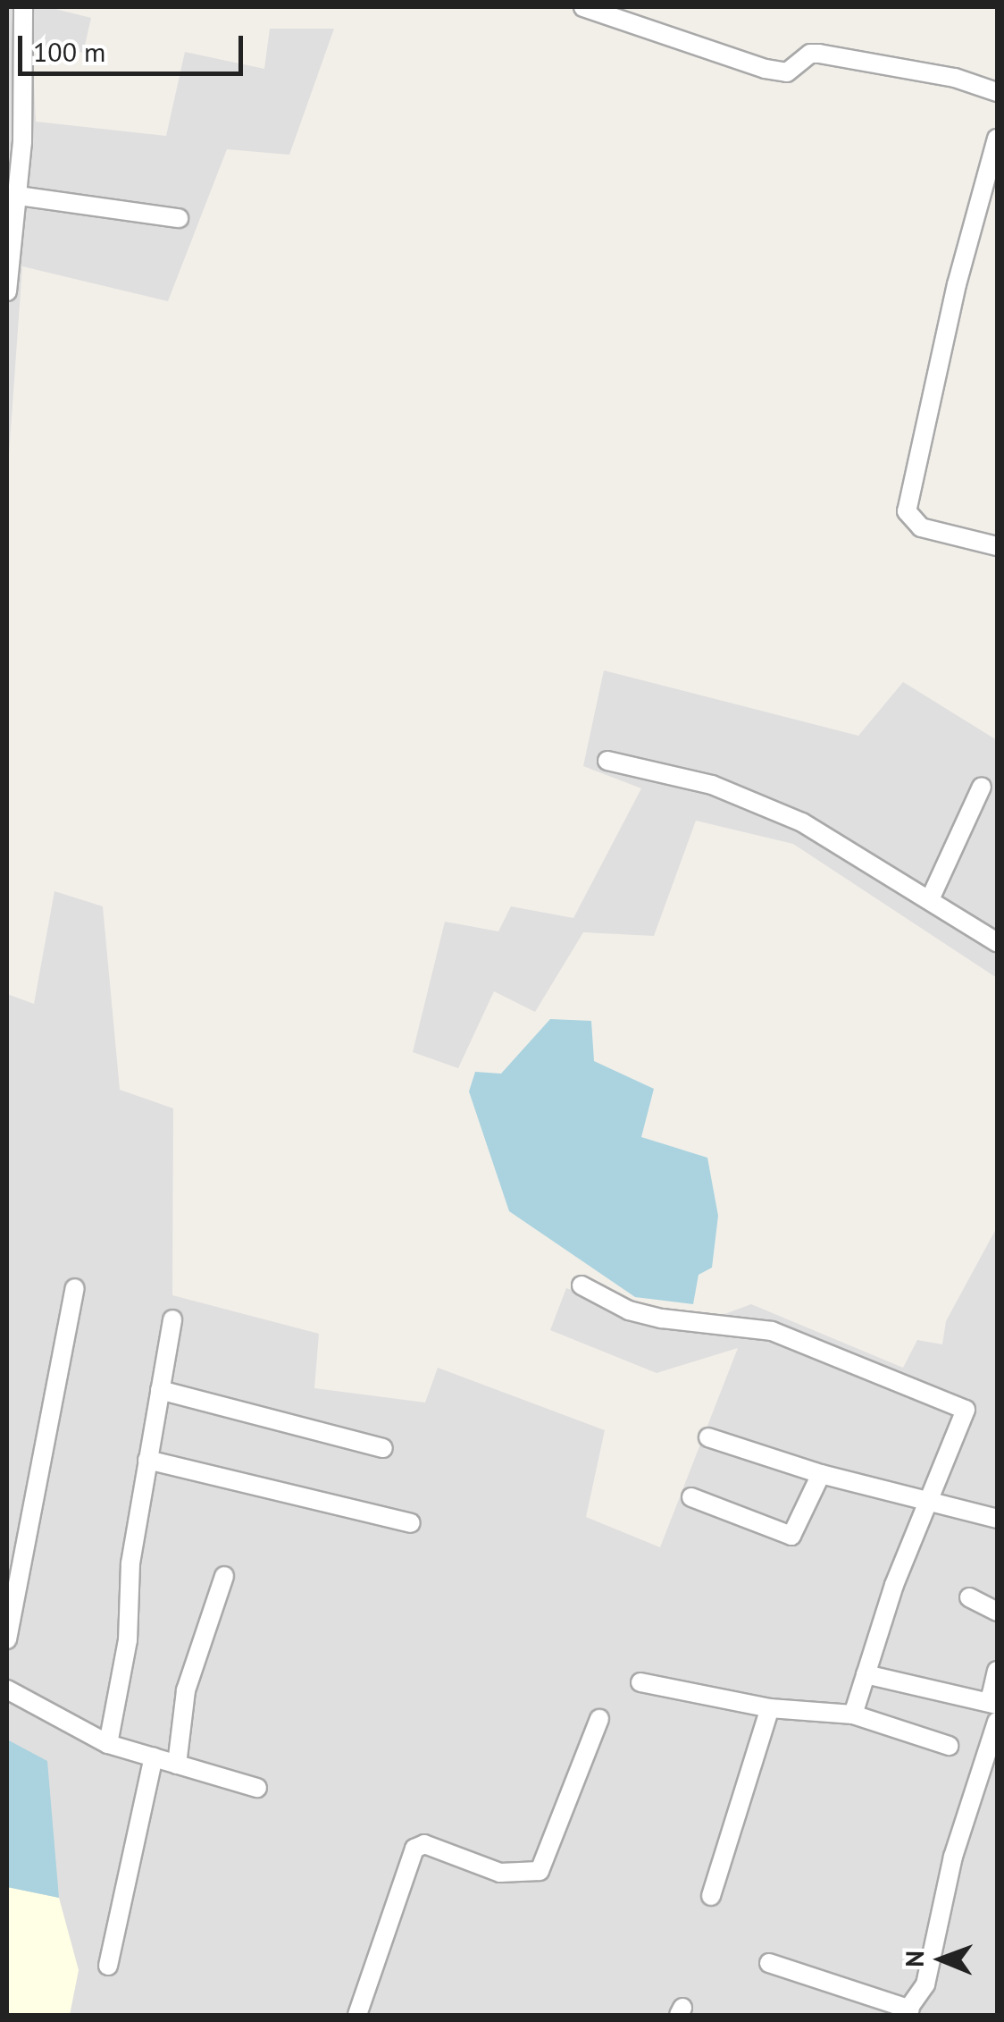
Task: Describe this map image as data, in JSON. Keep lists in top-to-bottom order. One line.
{"scale_bar":"100 m","north":"left"}
